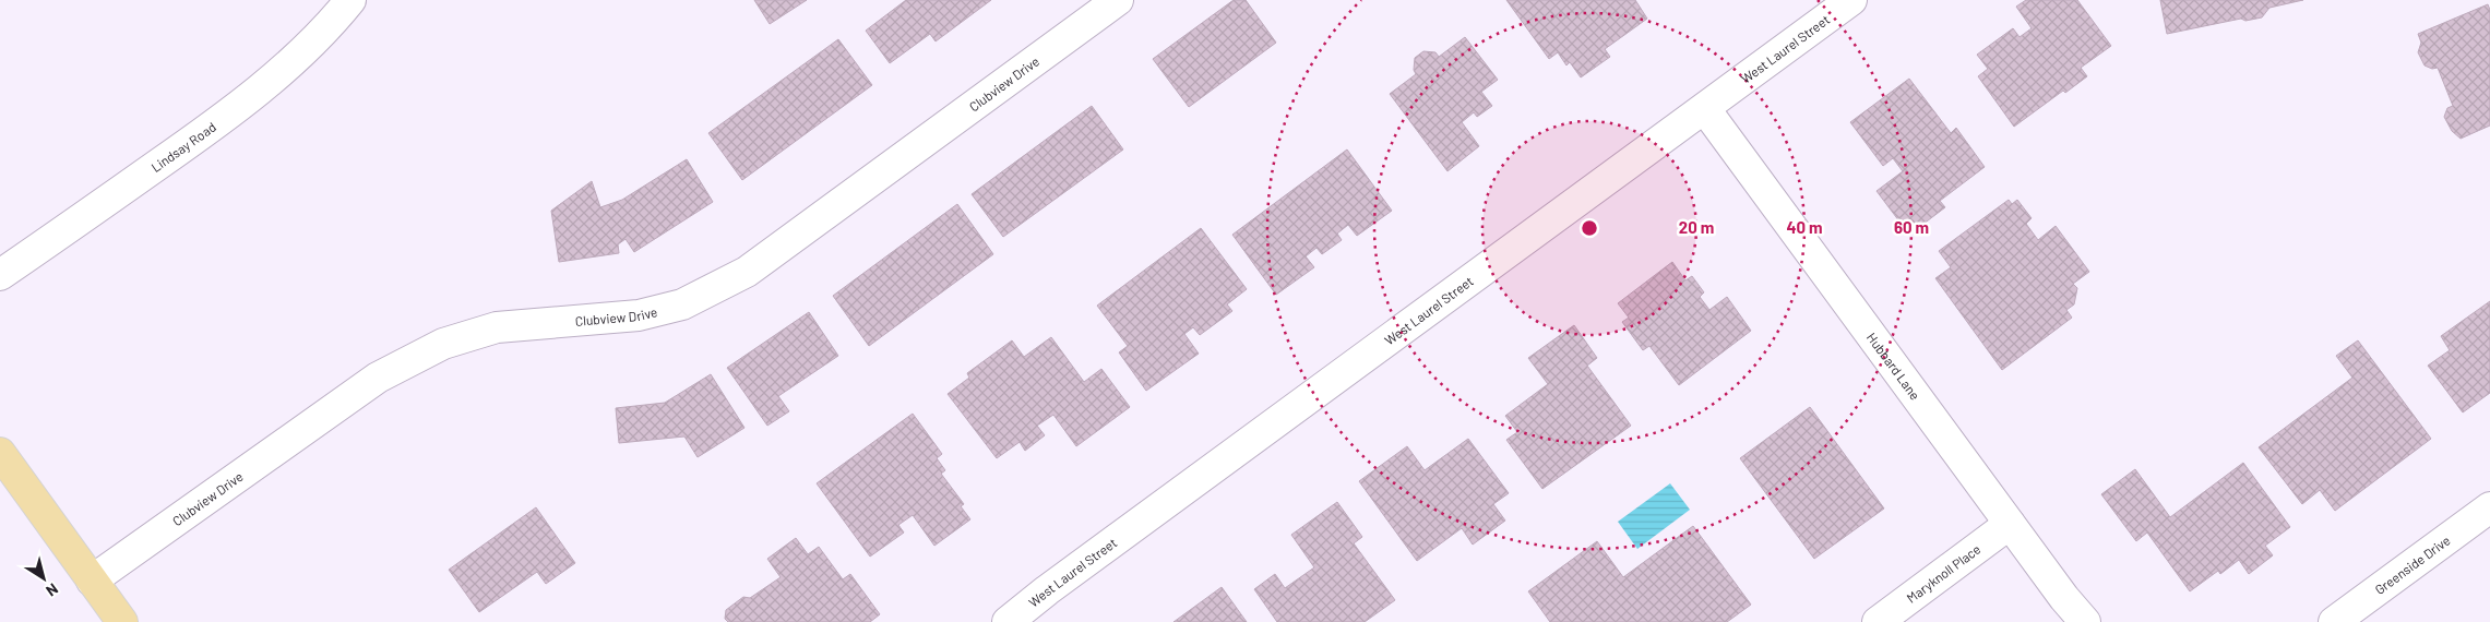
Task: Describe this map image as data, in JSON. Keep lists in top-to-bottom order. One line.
{"streets":{"street":["West Laurel Street","Clubview Drive","Lindsay Road","Hubbard Lane","Greenside Drive","Maryknoll Place"]},"crossings":[["West Laurel Street","Hubbard Lane"],["Hubbard Lane","Maryknoll Place"]],"north":"bottom right","rings":["20 m","40 m","60 m"]}
